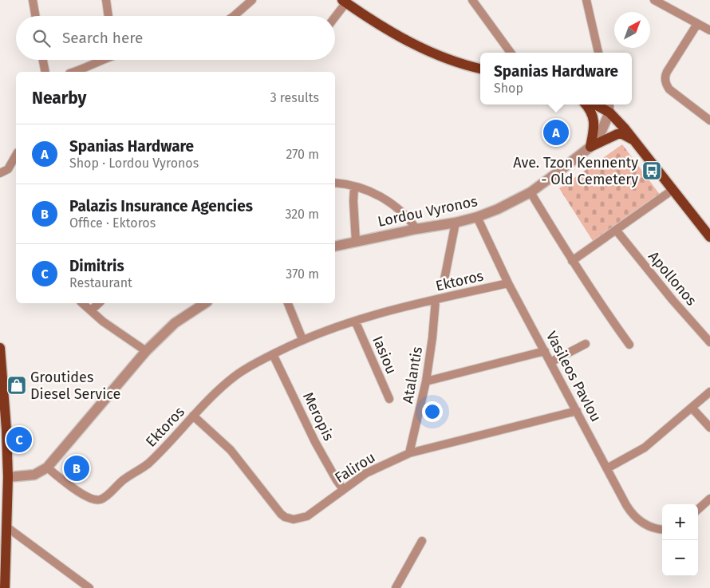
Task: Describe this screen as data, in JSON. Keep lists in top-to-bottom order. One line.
{"streets":{"street":["Lordou Vyronos","Apollonos","Ektoros","Iasiou","Atalantis","Vasileos Pavlou","Meropis","Falirou"]},"crossings":[["Lordou Vyronos","Vasileos Pavlou"],["Ektoros","Iasiou"],["Ektoros","Atalantis"],["Ektoros","Vasileos Pavlou"],["Ektoros","Meropis"],["Ektoros","Falirou"],["Atalantis","Falirou"],["Vasileos Pavlou","Falirou"],["Meropis","Falirou"]],"places":{"bus stop":["Ave. Tzon Kennenty - Old Cemetery"],"shop":["Groutides Diesel Service"]},"north":"top right","page":{"search":"Search here","popup":["Spanias Hardware","Shop"],"heading":["Nearby","3 results"],"pins":["A","C","B"],"list":[{"mark":"A","name":"Spanias Hardware","note":"Shop · Lordou Vyronos","value":"270 m"},{"mark":"B","name":"Palazis Insurance Agencies","note":"Office · Ektoros","value":"320 m"},{"mark":"C","name":"Dimitris","note":"Restaurant","value":"370 m"}],"map_buttons":["+","−"]}}
